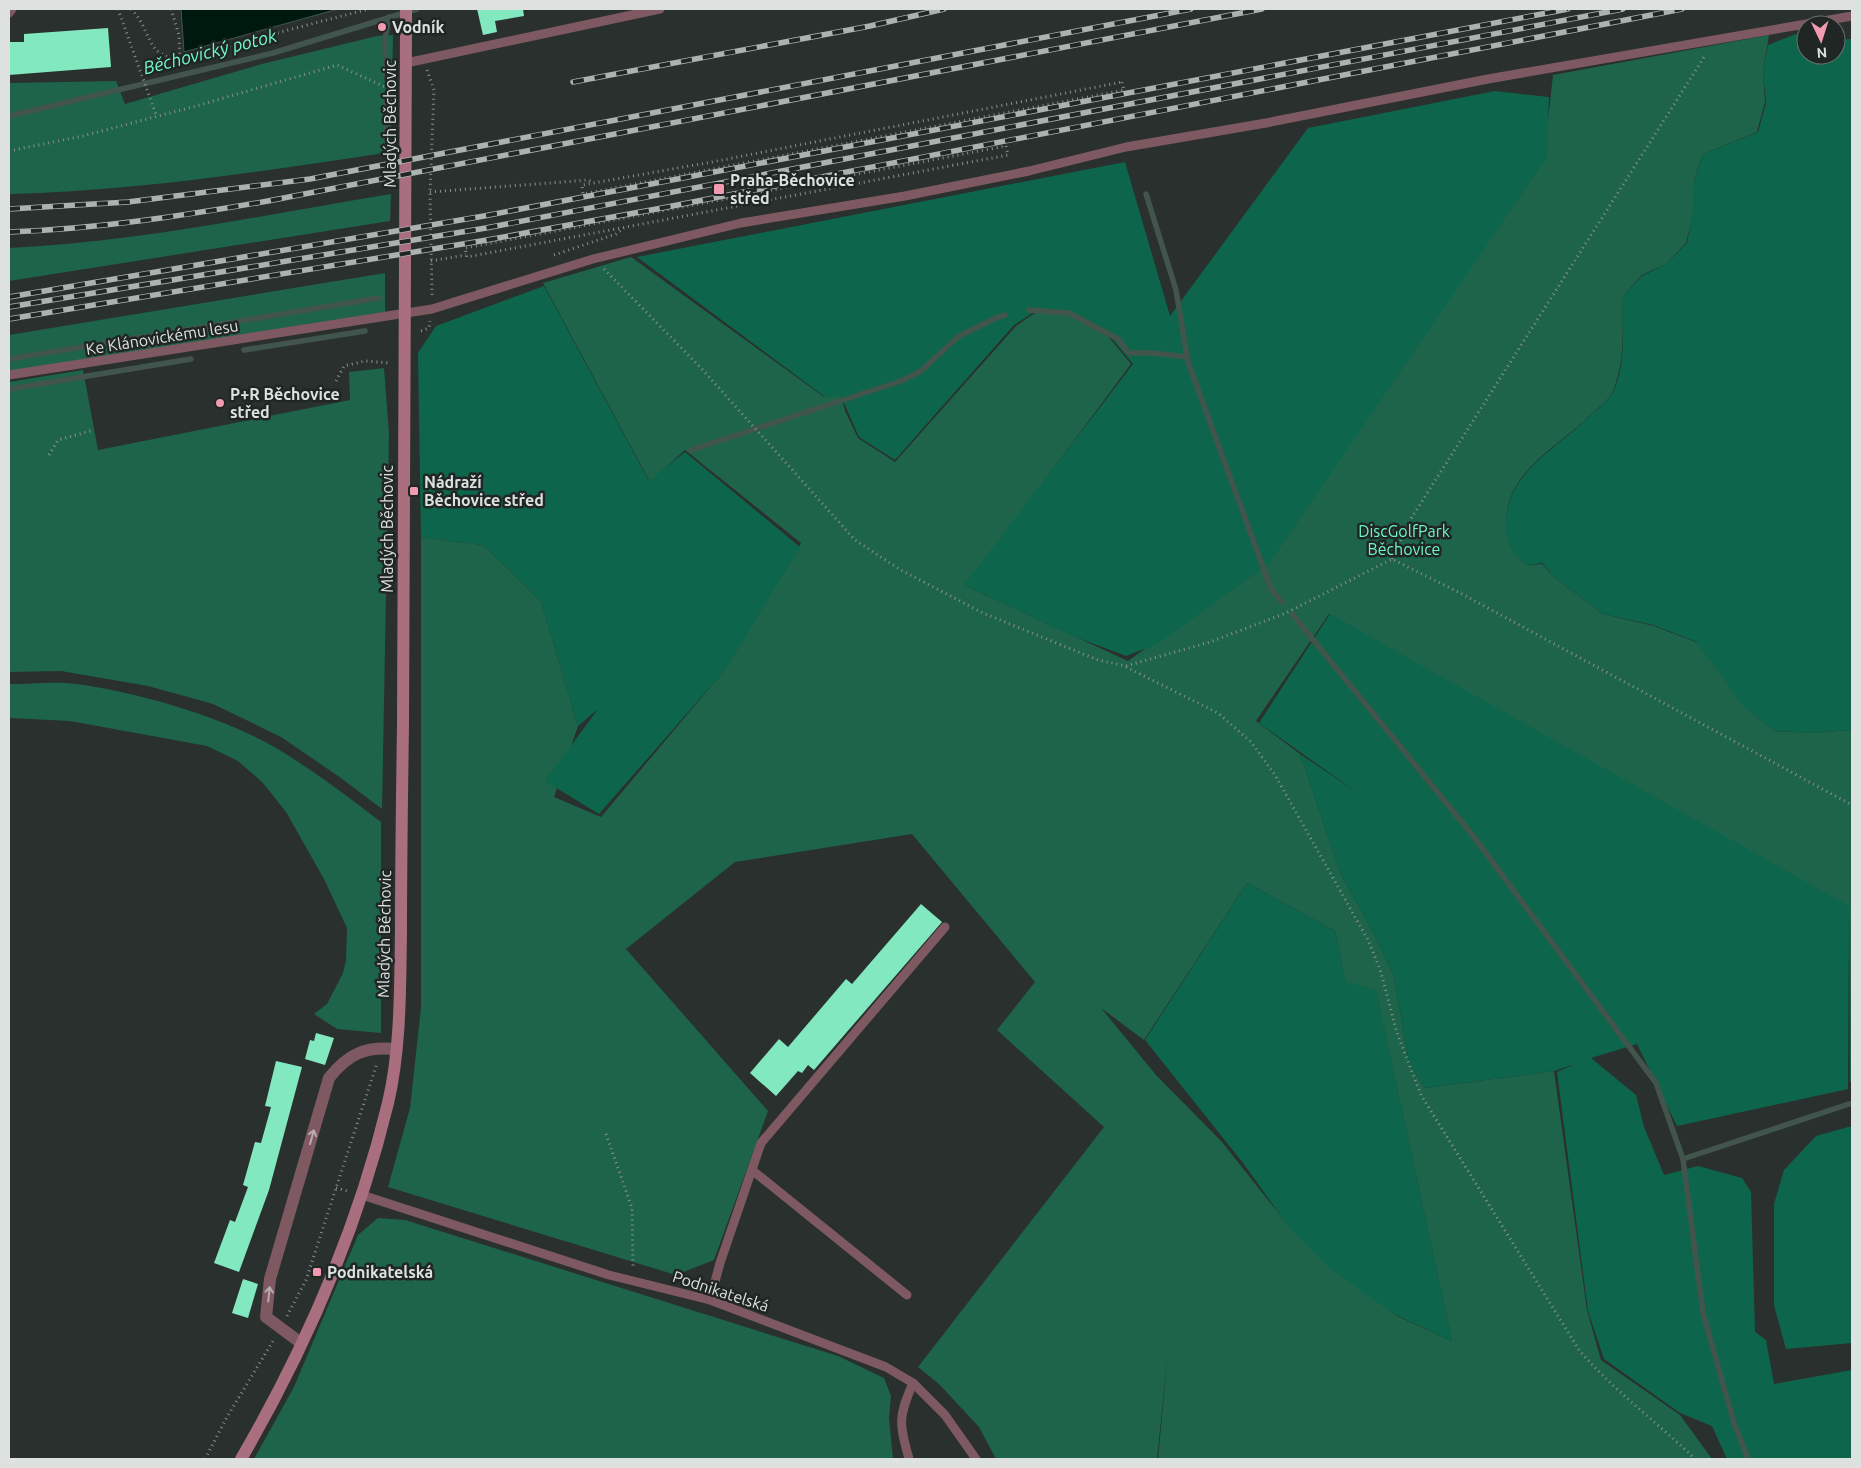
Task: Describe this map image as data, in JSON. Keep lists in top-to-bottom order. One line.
{"streets":{"street":["Mladých Běchovic"],"lane":["Ke Klánovickému lesu","Podnikatelská"]},"crossings":[["Mladých Běchovic","Ke Klánovickému lesu"],["Mladých Běchovic","Podnikatelská"]],"water":["Běchovický potok"],"parks":["DiscGolfPark Běchovice"],"places":{"other":["Vodník","P+R Běchovice střed"],"transit":["Praha-Běchovice střed","Nádraží Běchovice střed","Podnikatelská"]},"north":"bottom"}
